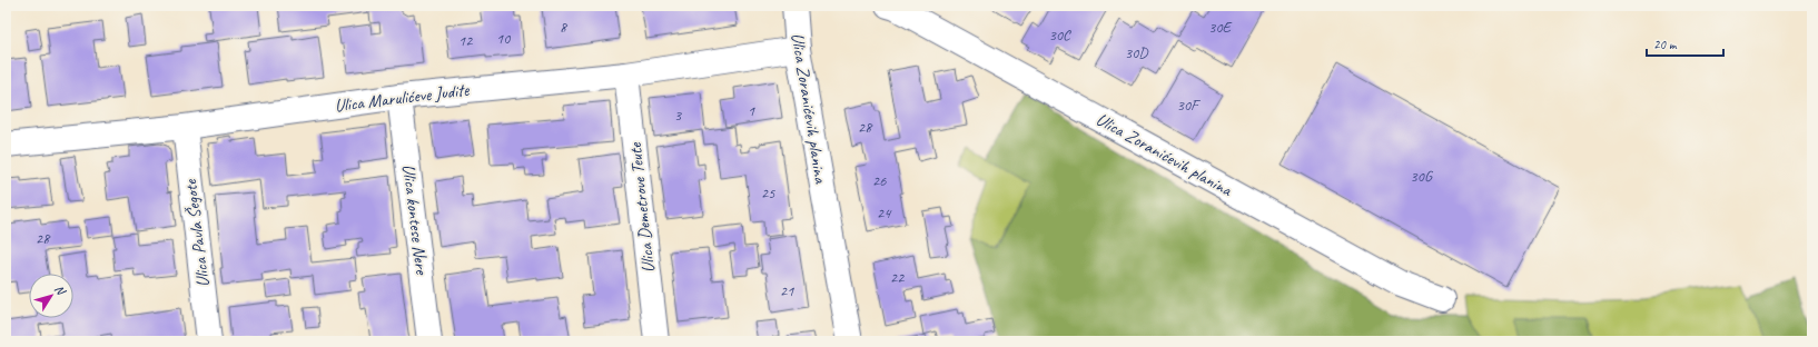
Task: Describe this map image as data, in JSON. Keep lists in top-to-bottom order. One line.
{"streets":{"street":["Ulica Marulićeve Judite","Ulica Zoranićevih planina","Ulica Demetrove Teute","Ulica kontese Nere","Ulica Pavla Šegote"]},"crossings":[["Ulica Marulićeve Judite","Ulica Zoranićevih planina"],["Ulica Marulićeve Judite","Ulica Demetrove Teute"],["Ulica Marulićeve Judite","Ulica kontese Nere"],["Ulica Marulićeve Judite","Ulica Pavla Šegote"]],"house_numbers":["8","30E","30C","10","12","30D","30F","1","3","28","30G","26","25","24","28","22","21"],"scale_bar":"20 m","north":"top right"}
